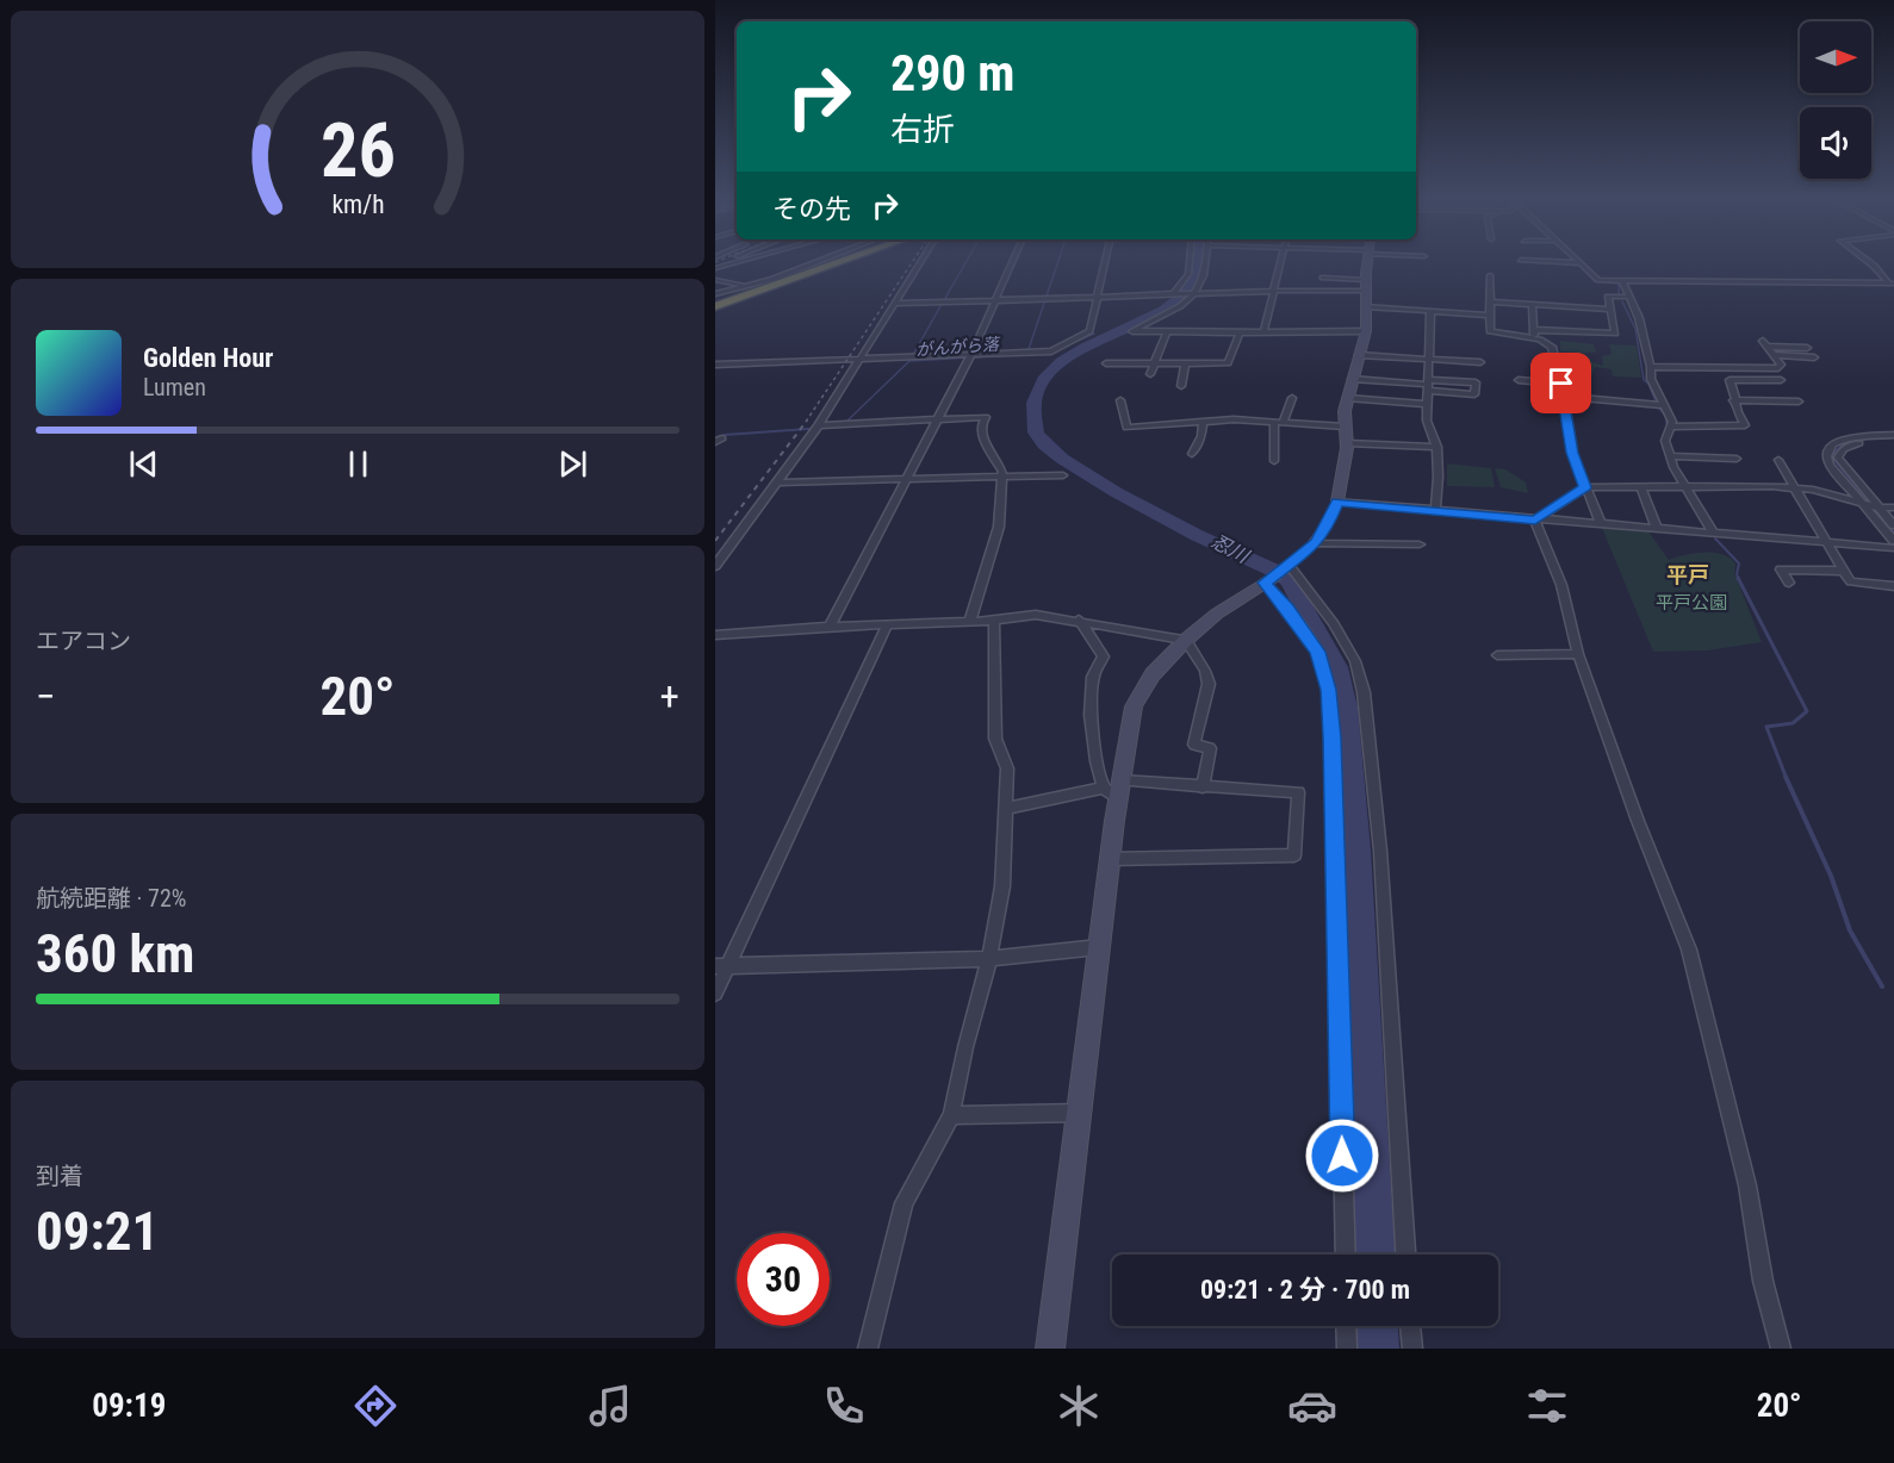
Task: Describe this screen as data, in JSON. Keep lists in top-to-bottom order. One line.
{"districts":["平戸"],"water":["がんがら落","忍川"],"parks":["平戸公園"],"north":"right","page":{"turn":["290 m","右折"],"then":"その先","song":["Golden Hour","Lumen"],"tile":["エアコン",["航続距離 · 72%","360 km"],["到着","09:21"]],"heat":["−","20°","+"],"limit":"30","trip":"09:21 · 2 分 · 700 m","tabs":["09:19","20°"],"gauge":["26","km/h"]}}
